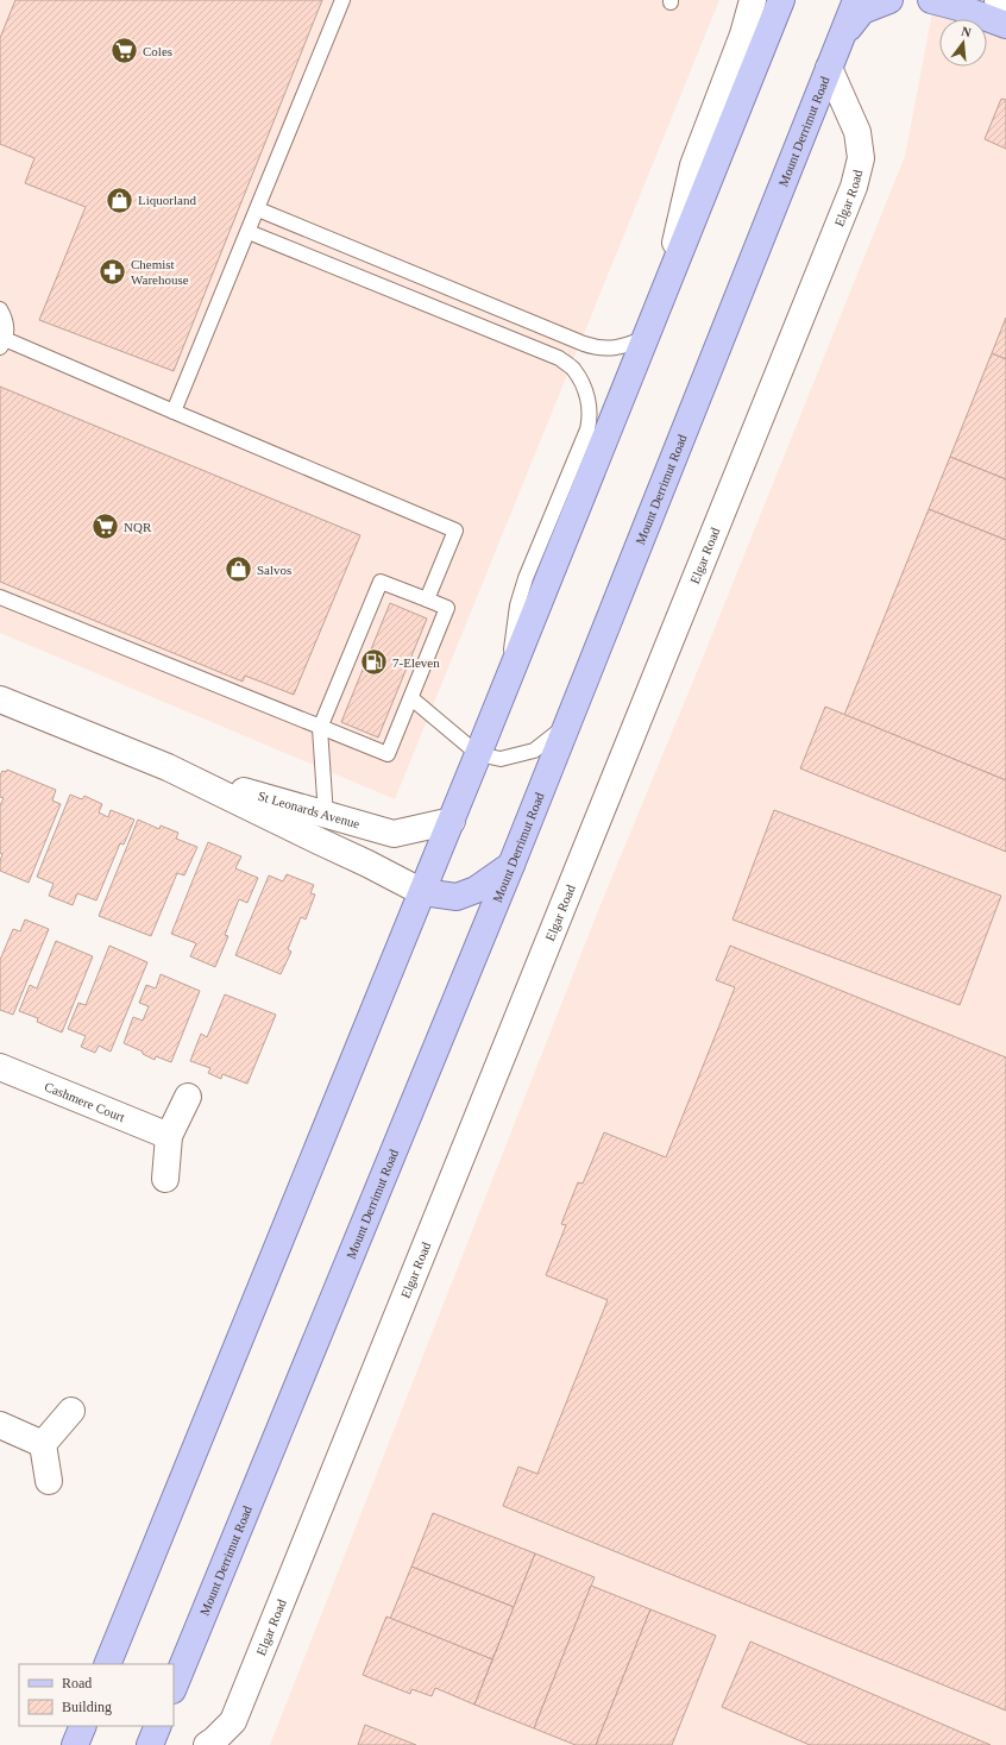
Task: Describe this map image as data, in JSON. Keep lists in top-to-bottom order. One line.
{"streets":{"main road":["Mount Derrimut Road"],"street":["Elgar Road","St Leonards Avenue","Cashmere Court"]},"crossings":[["Mount Derrimut Road","Elgar Road"]],"places":{"supermarket":["Coles","NQR"],"shop":["Liquorland","Salvos"],"pharmacy":["Chemist Warehouse"],"fuel station":["7-Eleven"]},"legend":["Road","Building"],"north":"top"}
